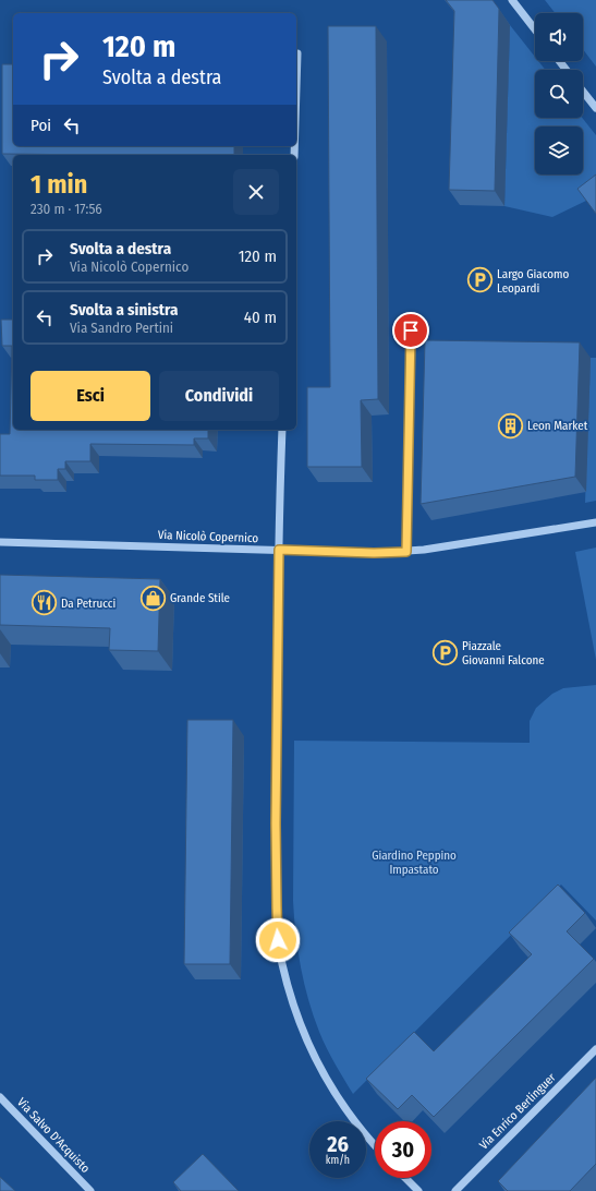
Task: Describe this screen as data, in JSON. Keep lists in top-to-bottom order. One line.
{"streets":{"street":["Via Nicolò Copernico","Via Enrico Berlinguer","Via Salvo D'Acquisto"]},"parks":["Giardino Peppino Impastato"],"places":{"parking":["Largo Giacomo Leopardi","Piazzale Giovanni Falcone"],"building":["Leon Market"],"shop":["Grande Stile"],"restaurant":["Da Petrucci"]},"page":{"turn":["120 m","Svolta a destra"],"then":"Poi","heading":["1 min","230 m · 17:56"],"list":[{"name":"Svolta a destra","note":"Via Nicolò Copernico","value":"120 m"},{"name":"Svolta a sinistra","note":"Via Sandro Pertini","value":"40 m"}],"buttons":["Esci","Condividi"],"speed":"26 km/h","limit":"30"}}
